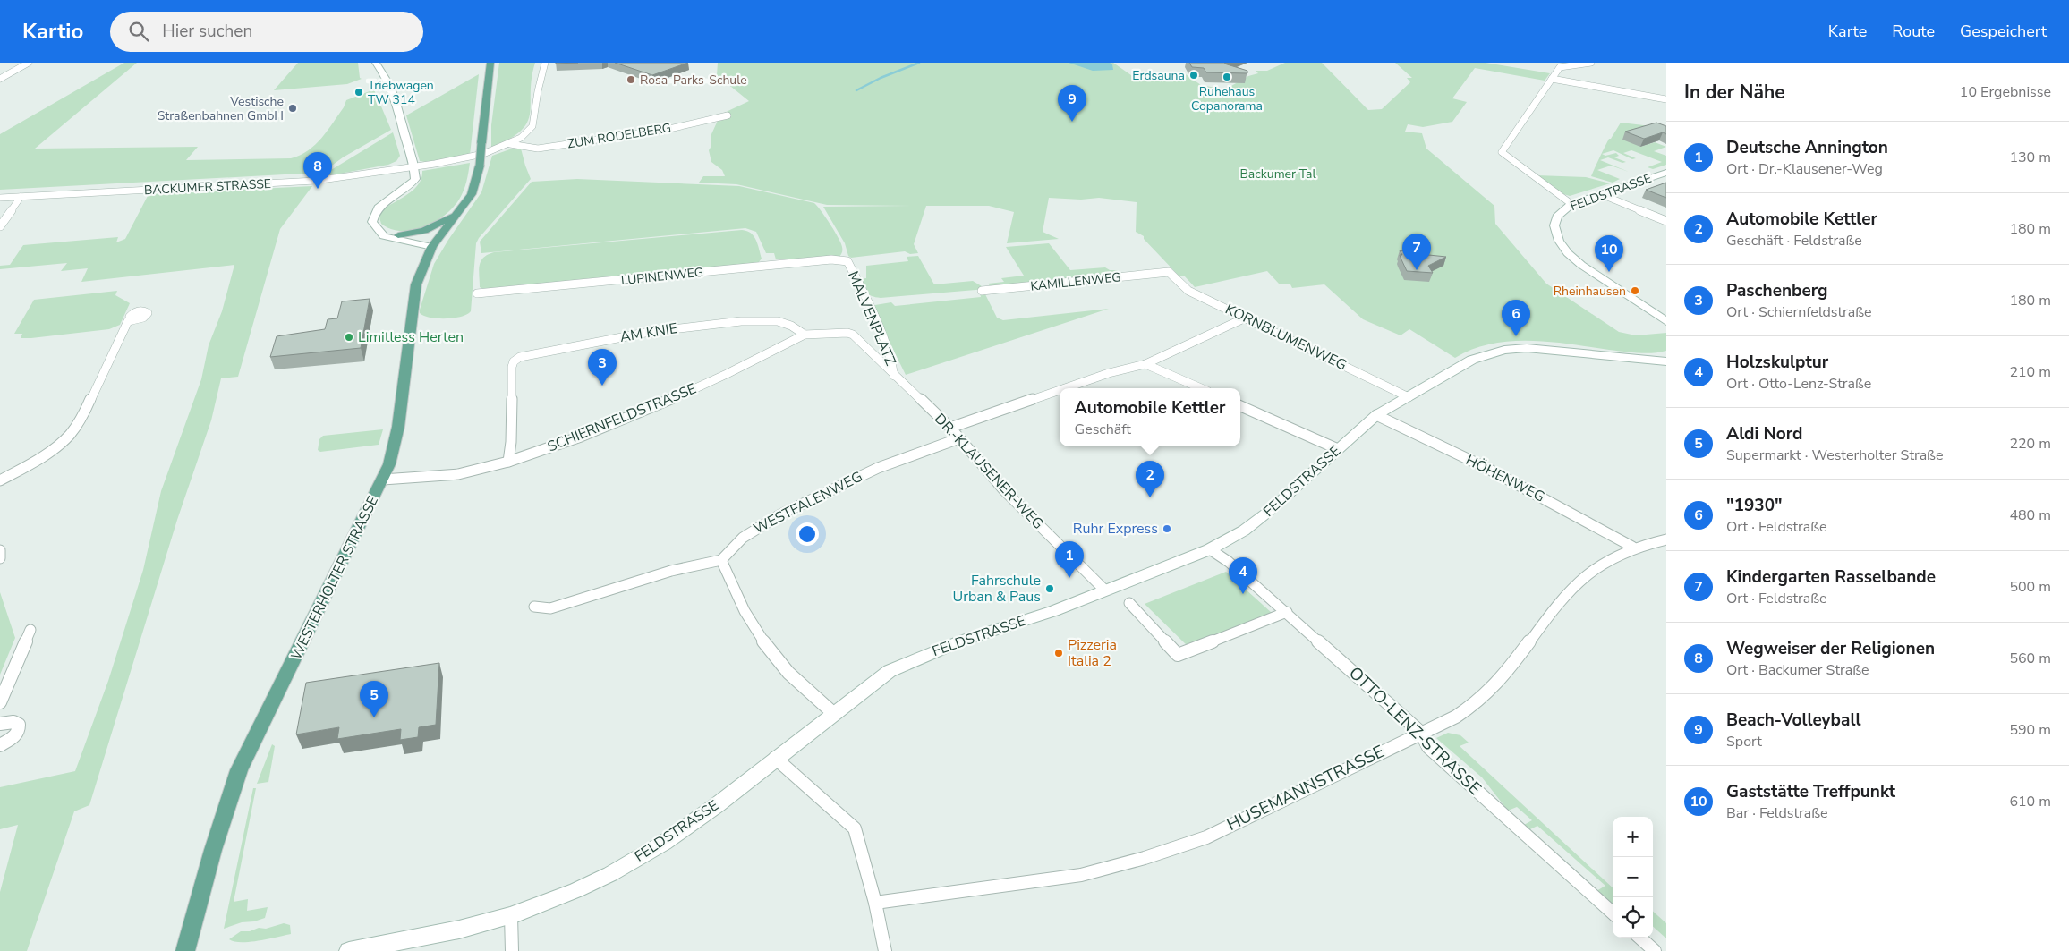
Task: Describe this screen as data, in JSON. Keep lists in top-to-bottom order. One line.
{"streets":{"main road":["FELDSTRASSE","WESTERHOLTER STRASSE"],"street":["ZUM RODELBERG","BACKUMER STRASSE","LUPINENWEG","KAMILLENWEG","MALVENPLATZ","AM KNIE","KORNBLUMENWEG","SCHIERNFELDSTRASSE","DR.-KLAUSENER-WEG","HÖHENWEG","WESTFALENWEG","OTTO-LENZ-STRASSE","HUSEMANNSTRASSE"]},"crossings":[["ZUM RODELBERG","BACKUMER STRASSE"],["FELDSTRASSE","KORNBLUMENWEG"],["FELDSTRASSE","DR.-KLAUSENER-WEG"],["FELDSTRASSE","HÖHENWEG"],["FELDSTRASSE","OTTO-LENZ-STRASSE"],["LUPINENWEG","MALVENPLATZ"],["KAMILLENWEG","KORNBLUMENWEG"],["MALVENPLATZ","DR.-KLAUSENER-WEG"],["AM KNIE","SCHIERNFELDSTRASSE"],["SCHIERNFELDSTRASSE","DR.-KLAUSENER-WEG"],["SCHIERNFELDSTRASSE","WESTERHOLTER STRASSE"],["DR.-KLAUSENER-WEG","WESTFALENWEG"],["HÖHENWEG","HUSEMANNSTRASSE"],["OTTO-LENZ-STRASSE","HUSEMANNSTRASSE"]],"parks":["Backumer Tal"],"places":["Erdsauna","Ruhehaus Copanorama","Rosa-Parks-Schule","Triebwagen TW 314","Vestische Straßenbahnen GmbH","Rheinhausen","Limitless Herten","Ruhr Express","Fahrschule Urban & Paus","Pizzeria Italia 2"],"page":{"header":"Kartio","search":"Hier suchen","nav":["Karte","Route","Gespeichert"],"heading":["In der Nähe","10 Ergebnisse"],"pins":["9","8","7","10","6","3","2","1","4","5"],"list":[{"mark":"1","name":"Deutsche Annington","note":"Ort · Dr.-Klausener-Weg","value":"130 m"},{"mark":"2","name":"Automobile Kettler","note":"Geschäft · Feldstraße","value":"180 m"},{"mark":"3","name":"Paschenberg","note":"Ort · Schiernfeldstraße","value":"180 m"},{"mark":"4","name":"Holzskulptur","note":"Ort · Otto-Lenz-Straße","value":"210 m"},{"mark":"5","name":"Aldi Nord","note":"Supermarkt · Westerholter Straße","value":"220 m"},{"mark":"6","name":"\"1930\"","note":"Ort · Feldstraße","value":"480 m"},{"mark":"7","name":"Kindergarten Rasselbande","note":"Ort · Feldstraße","value":"500 m"},{"mark":"8","name":"Wegweiser der Religionen","note":"Ort · Backumer Straße","value":"560 m"},{"mark":"9","name":"Beach-Volleyball","note":"Sport","value":"590 m"},{"mark":"10","name":"Gaststätte Treffpunkt","note":"Bar · Feldstraße","value":"610 m"}],"popup":["Automobile Kettler","Geschäft"],"map_buttons":["+","−"]}}
